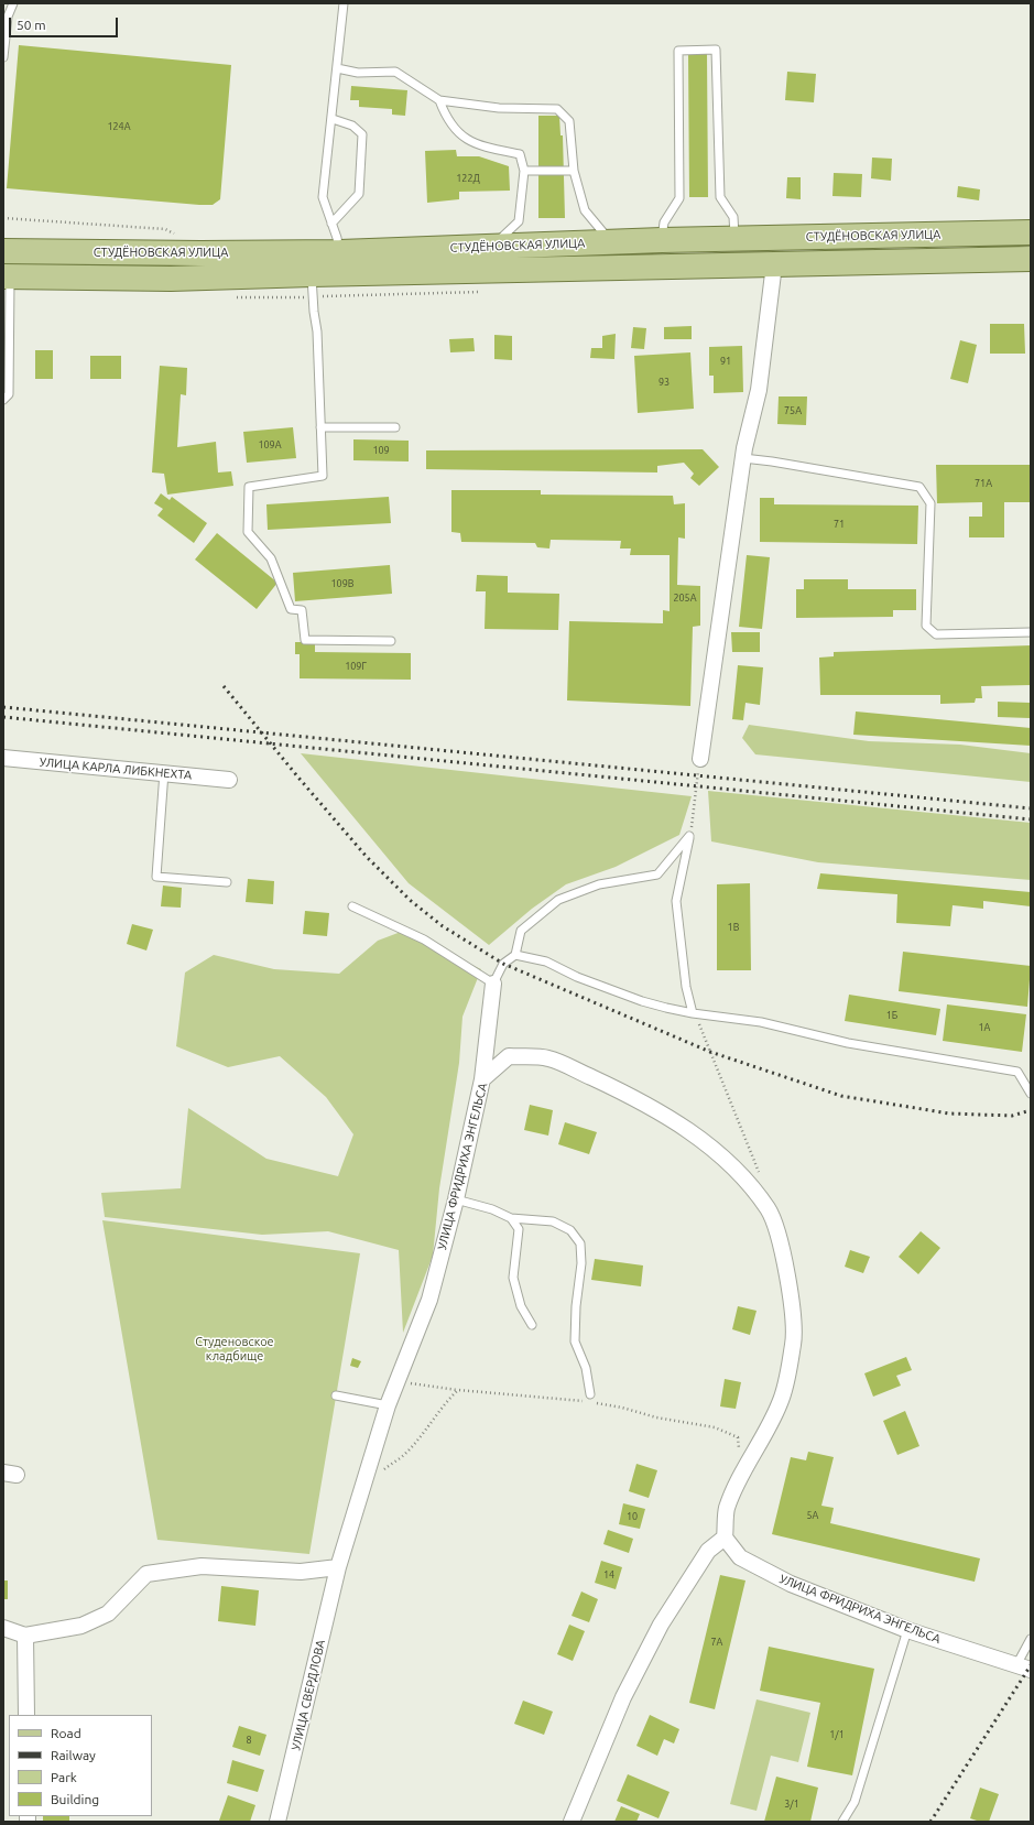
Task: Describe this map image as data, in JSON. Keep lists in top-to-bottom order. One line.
{"streets":{"main road":["СТУДЁНОВСКАЯ УЛИЦА"],"street":["УЛИЦА КАРЛА ЛИБКНЕХТА","УЛИЦА ФРИДРИХА ЭНГЕЛЬСА","УЛИЦА СВЕРДЛОВА"]},"crossings":[["УЛИЦА ФРИДРИХА ЭНГЕЛЬСА","УЛИЦА СВЕРДЛОВА"]],"parks":["Студеновское кладбище"],"house_numbers":["124А","122Д","91","93","75А","109А","109","71А","71","109В","205А","109Г","1В","1Б","1А","5А","10","14","7А","1/1","8","3/1"],"legend":["Road","Railway","Park","Building"],"scale_bar":"50 m"}
